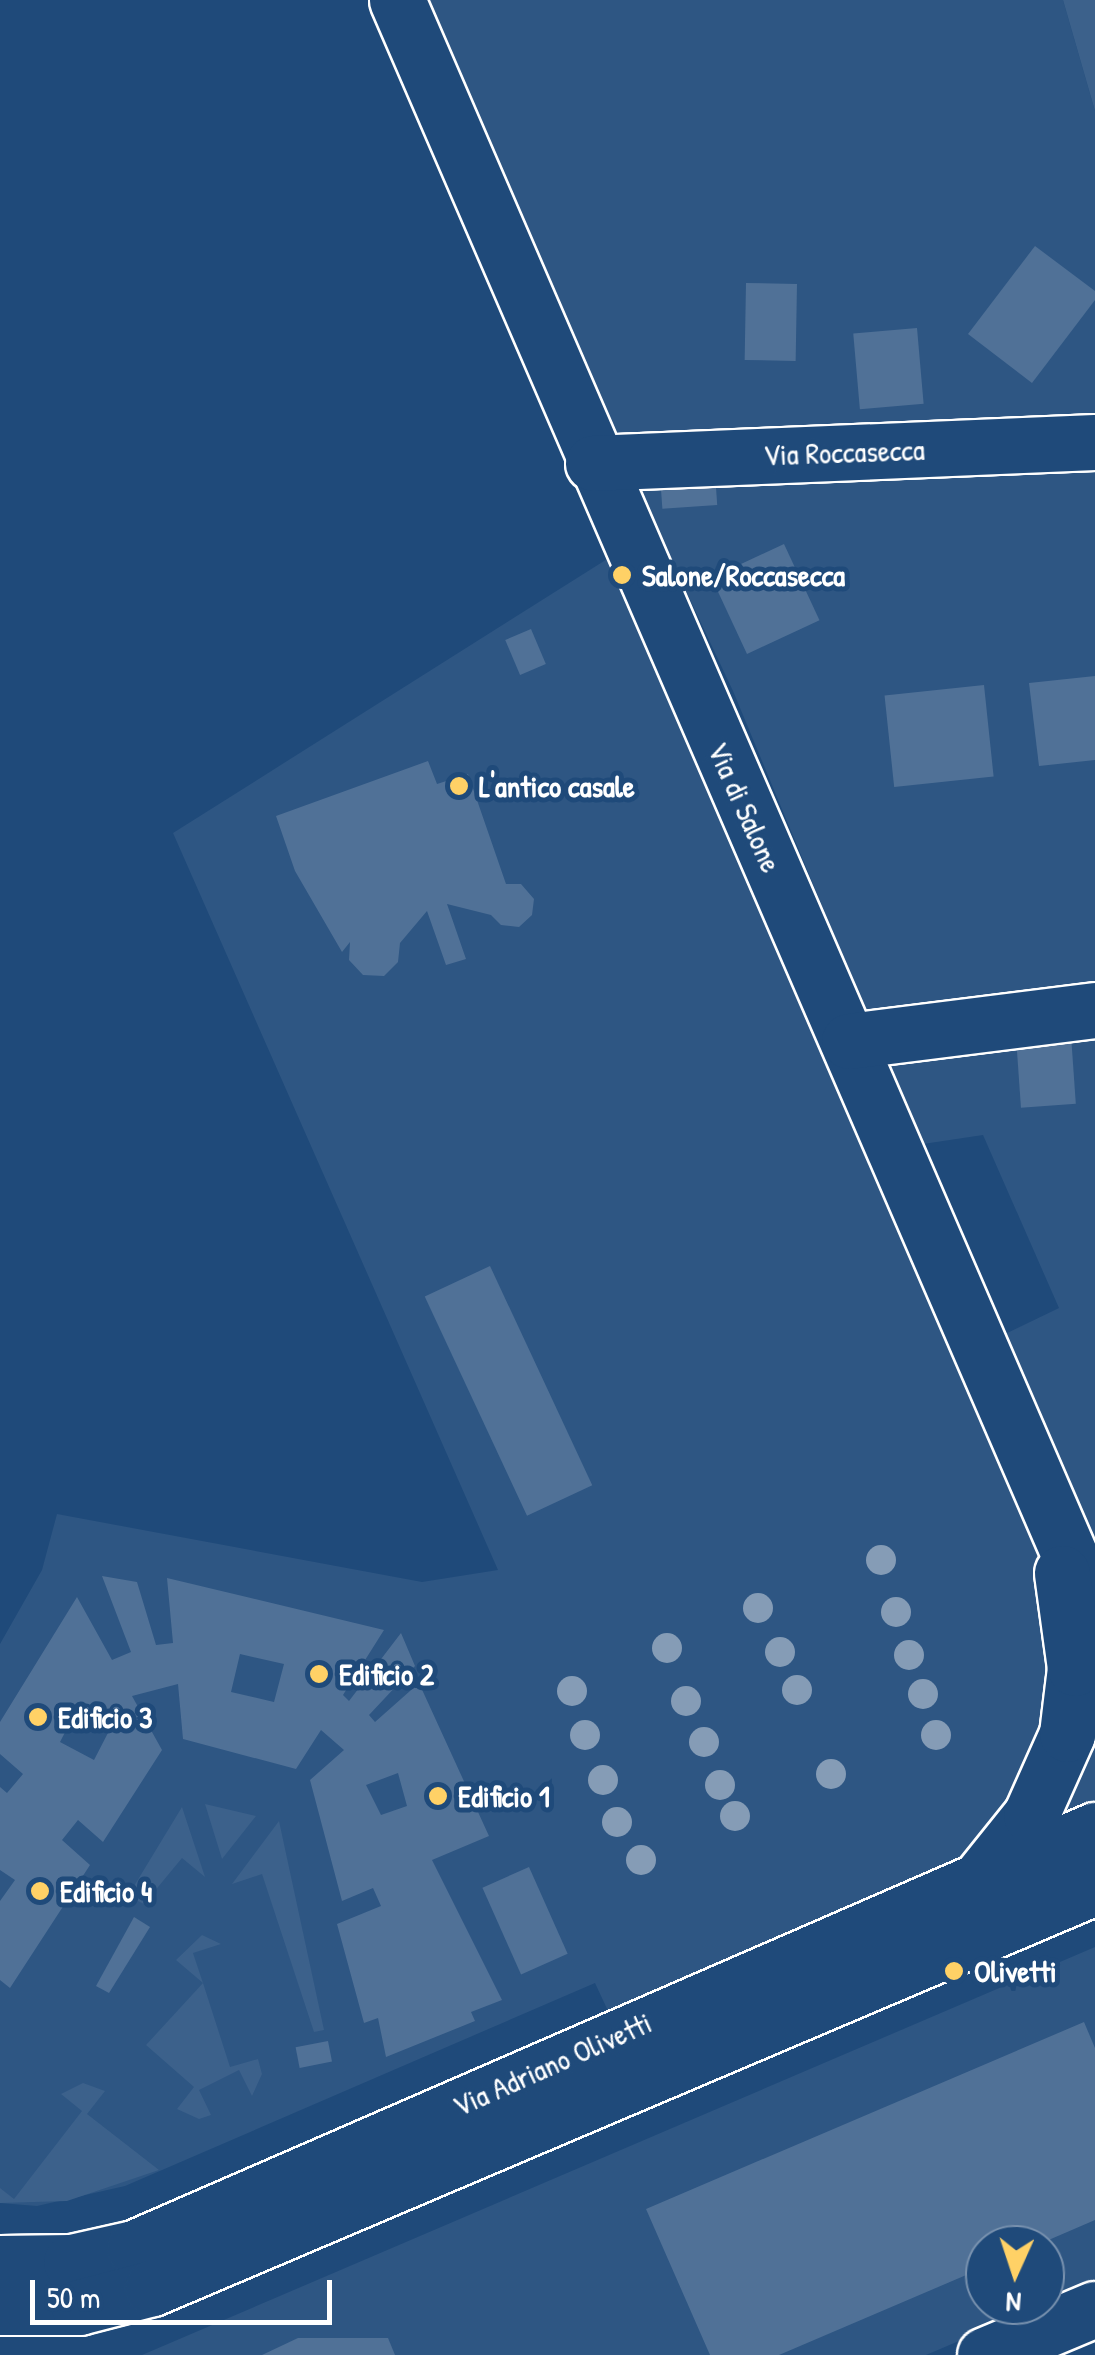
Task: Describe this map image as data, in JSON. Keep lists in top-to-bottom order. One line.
{"streets":{"street":["Via Roccasecca","Via di Salone","Via Adriano Olivetti"]},"crossings":[["Via Roccasecca","Via di Salone"]],"places":["Salone/Roccasecca","L'antico casale","Edificio 2","Edificio 3","Edificio 1","Edificio 4","Olivetti"],"scale_bar":"50 m","north":"bottom"}
